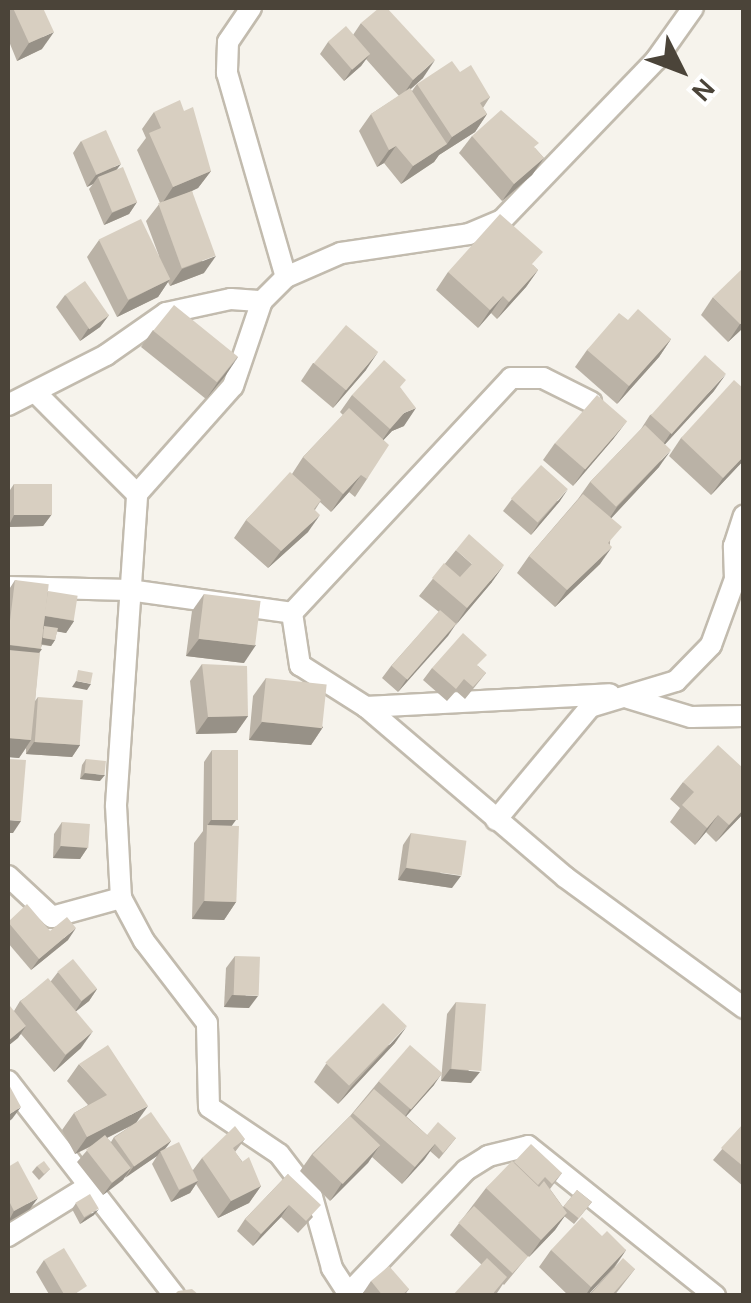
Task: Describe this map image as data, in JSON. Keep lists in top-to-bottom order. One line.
{"north":"bottom right"}
